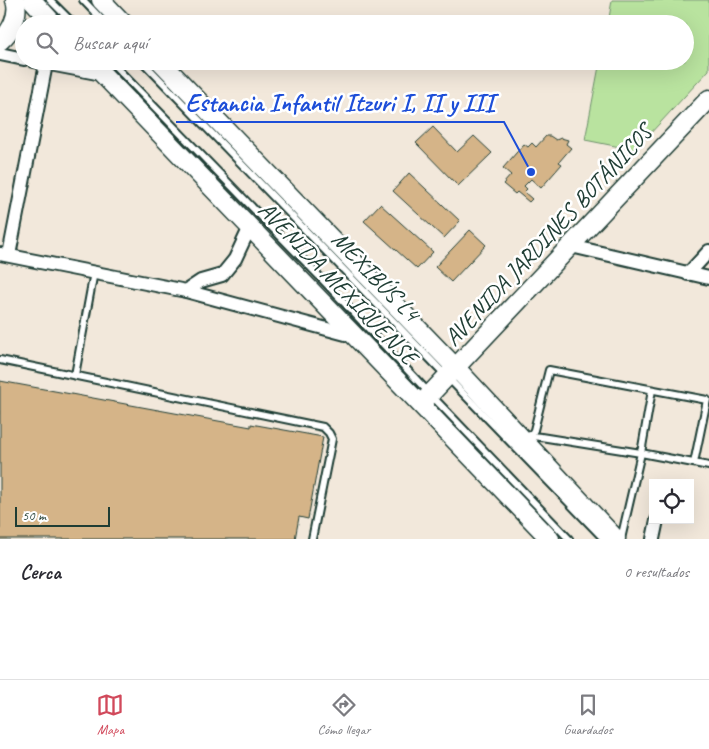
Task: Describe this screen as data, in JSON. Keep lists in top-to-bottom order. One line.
{"streets":{"main road":["AVENIDA JARDINES BOTÁNICOS","AVENIDA MEXIQUENSE"],"lane":["MEXIBÚS L4"]},"crossings":[["AVENIDA JARDINES BOTÁNICOS","MEXIBÚS L4"],["AVENIDA JARDINES BOTÁNICOS","AVENIDA MEXIQUENSE"],["MEXIBÚS L4","AVENIDA MEXIQUENSE"]],"places":["Estancia Infantil Itzuri I, II y III"],"scale_bar":"50 m","page":{"search":"Buscar aquí","scale":"50 m","heading":["Cerca","0 resultados"],"nav":["Mapa","Cómo llegar","Guardados"]}}
